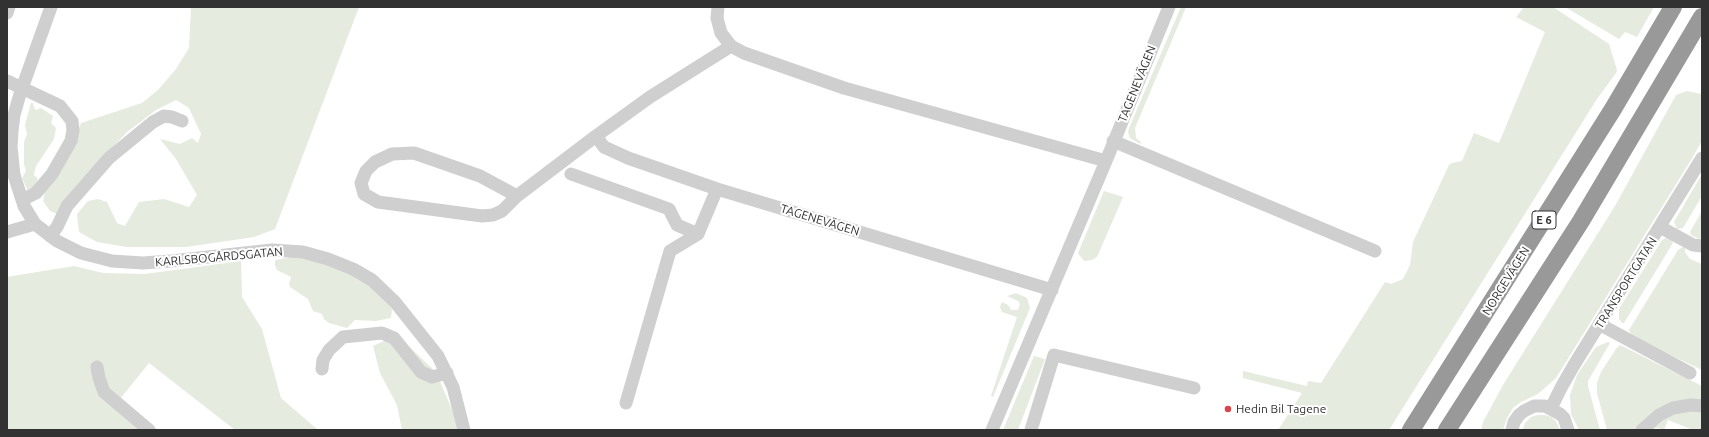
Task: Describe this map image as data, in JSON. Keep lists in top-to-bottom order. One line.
{"streets":{"highway":["E 6","NORGEVÄGEN"],"street":["TAGENEVÄGEN","KARLSBOGÅRDSGATAN","TRANSPORTGATAN"]},"places":["Hedin Bil Tagene"]}
